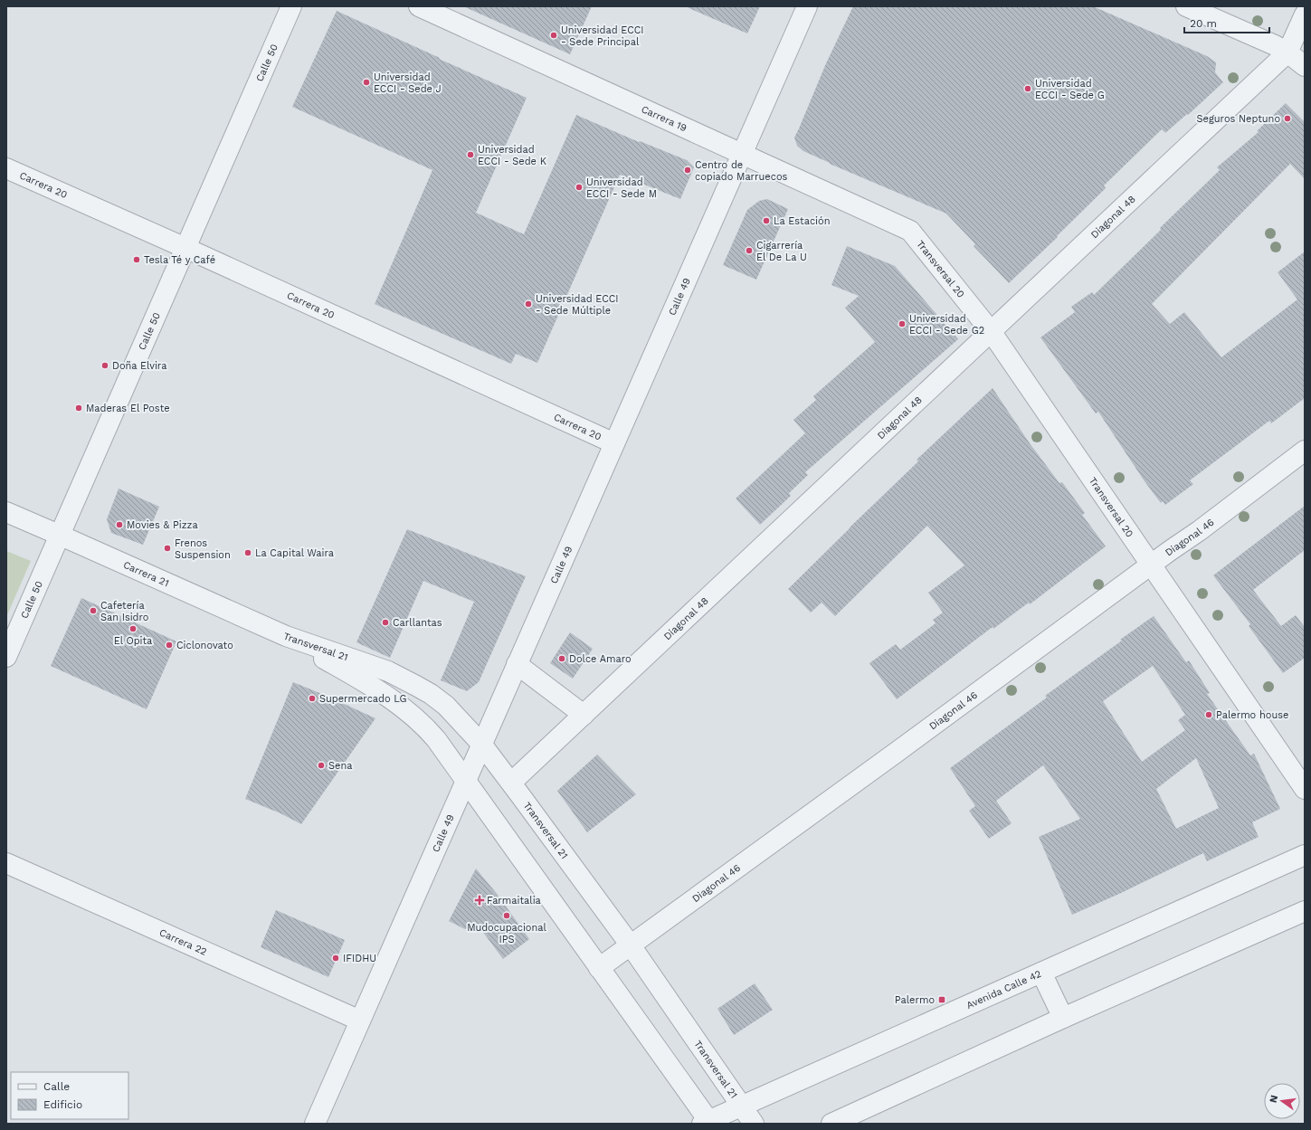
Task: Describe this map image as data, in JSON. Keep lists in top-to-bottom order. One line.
{"streets":{"street":["Calle 50","Carrera 19","Carrera 20","Diagonal 48","Transversal 20","Calle 49","Diagonal 46","Carrera 21","Transversal 21","Carrera 22","Avenida Calle 42"]},"crossings":[["Calle 50","Carrera 20"],["Calle 50","Carrera 21"],["Carrera 19","Transversal 20"],["Carrera 19","Calle 49"],["Carrera 20","Calle 49"],["Diagonal 48","Transversal 20"],["Diagonal 48","Transversal 21"],["Transversal 20","Diagonal 46"],["Calle 49","Transversal 21"],["Calle 49","Carrera 22"],["Diagonal 46","Transversal 21"],["Carrera 21","Transversal 21"],["Transversal 21","Avenida Calle 42"]],"places":{"other":["Universidad ECCI - Sede Principal","Universidad ECCI - Sede J","Universidad ECCI - Sede G","Seguros Neptuno","Universidad ECCI - Sede K","Centro de copiado Marruecos","Universidad ECCI - Sede M","La Estación","Cigarrería El De La U","Tesla Té y Café","Universidad ECCI - Sede Múltiple","Universidad ECCI - Sede G2","Doña Elvira","Maderas El Poste","Movies & Pizza","Frenos Suspension","La Capital Waira","Cafetería San Isidro","Carllantas","El Opita","Ciclonovato","Dolce Amaro","Supermercado LG","Palermo house","Sena","Mudocupacional IPS","IFIDHU"],"health":["Farmaitalia"],"transit":["Palermo"]},"legend":["Calle","Edificio"],"scale_bar":"20 m","north":"left"}
